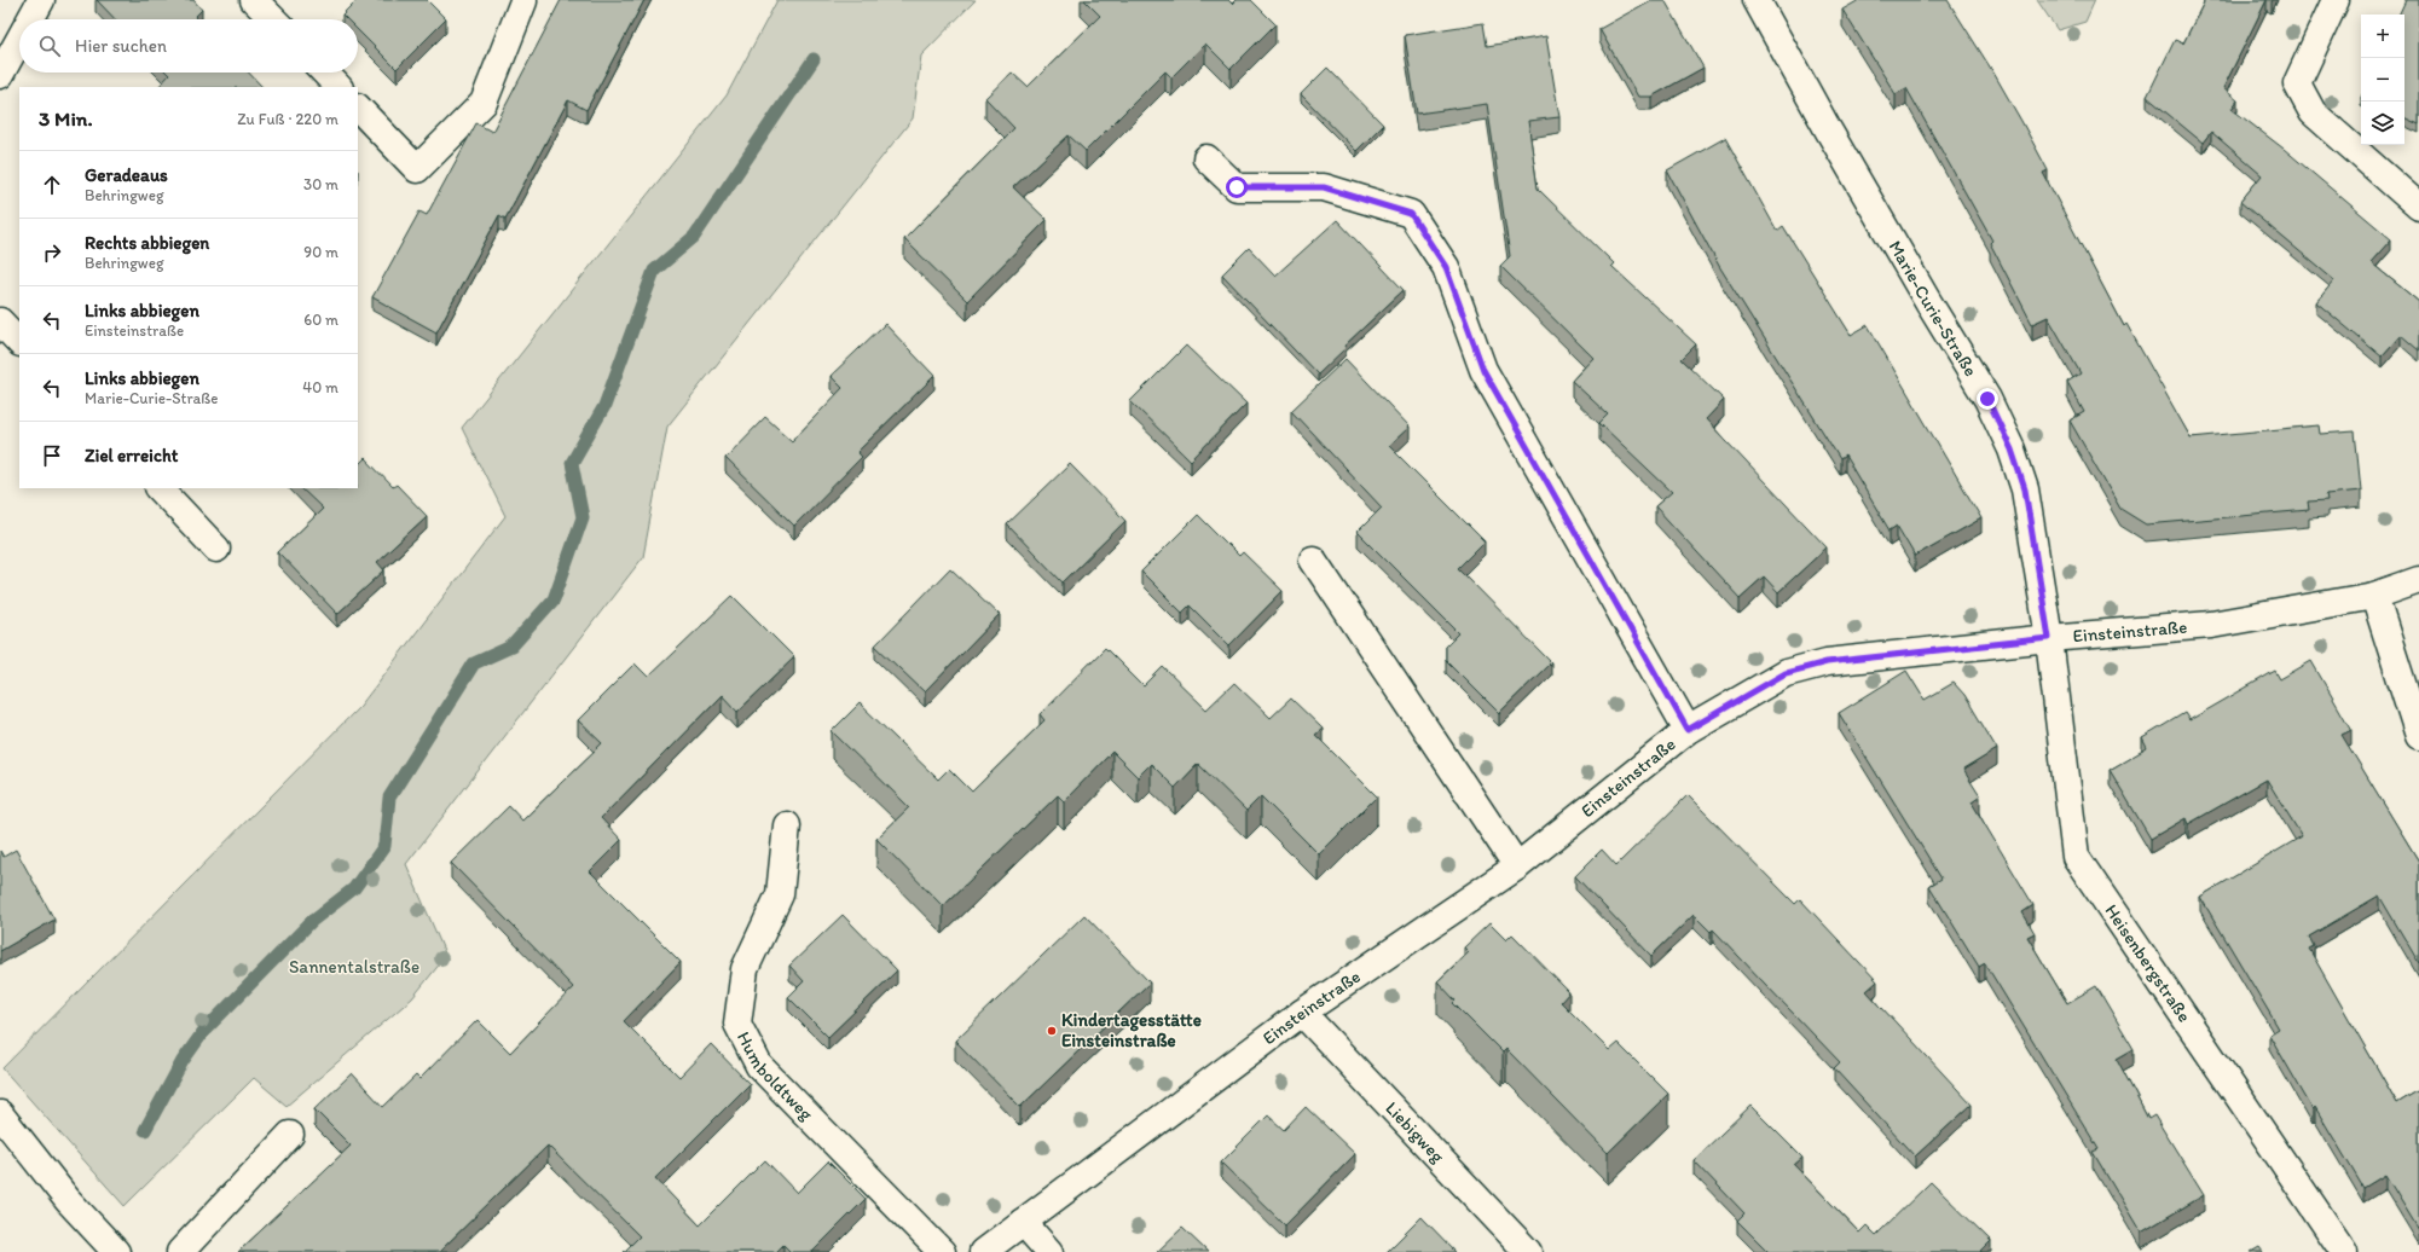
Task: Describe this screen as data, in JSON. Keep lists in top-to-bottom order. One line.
{"streets":{"street":["Marie-Curie-Straße","Einsteinstraße","Heisenbergstraße","Humboldtweg","Liebigweg"]},"crossings":[["Marie-Curie-Straße","Einsteinstraße"],["Marie-Curie-Straße","Heisenbergstraße"],["Einsteinstraße","Heisenbergstraße"],["Einsteinstraße","Liebigweg"]],"parks":["Sannentalstraße"],"places":["Kindertagesstätte Einsteinstraße"],"page":{"map_buttons":["+","−"],"search":"Hier suchen","heading":["3 Min.","Zu Fuß · 220 m"],"list":[["Geradeaus","Behringweg","30 m"],["Rechts abbiegen","Behringweg","90 m"],["Links abbiegen","Einsteinstraße","60 m"],["Links abbiegen","Marie-Curie-Straße","40 m"],"Ziel erreicht"]}}
